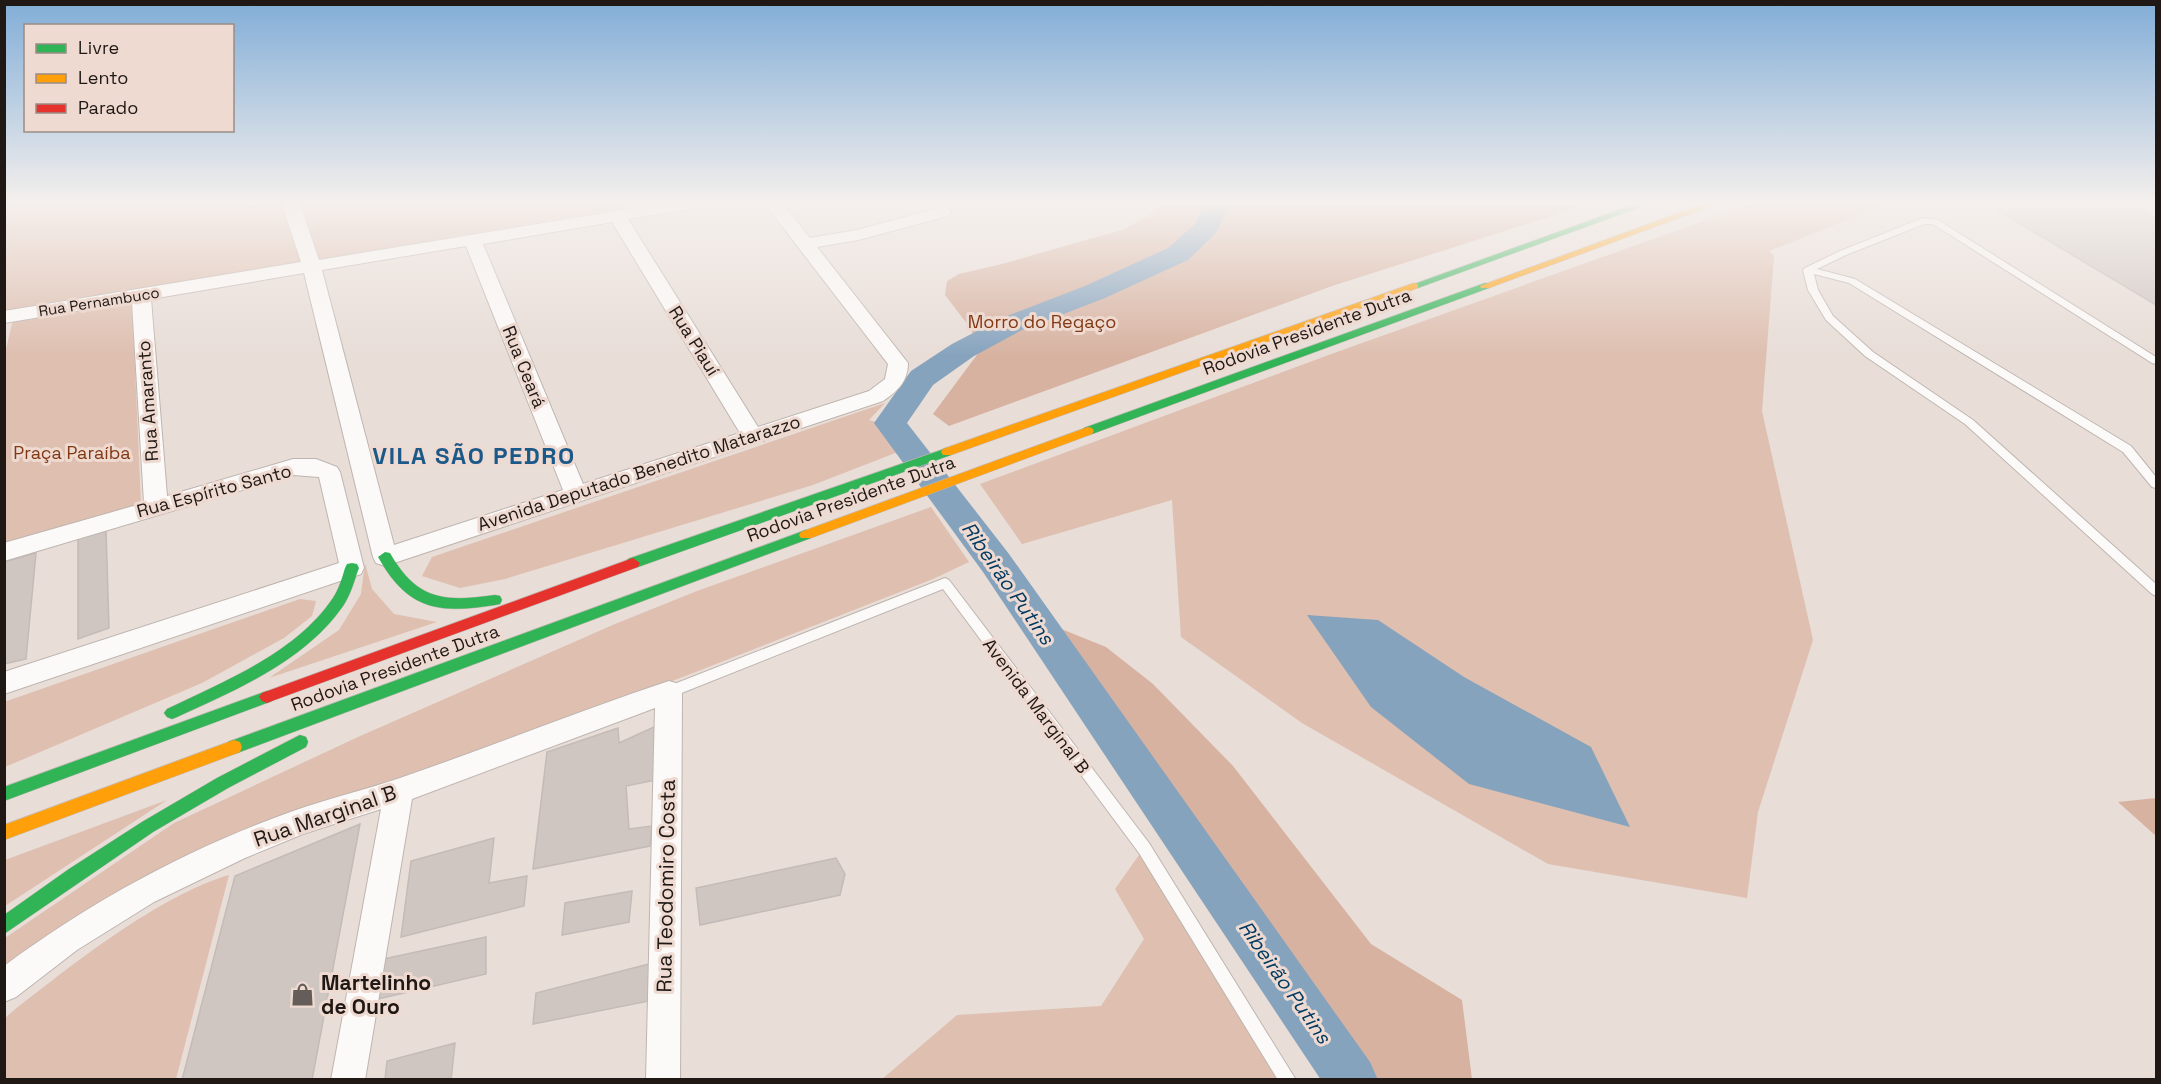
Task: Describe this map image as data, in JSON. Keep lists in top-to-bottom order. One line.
{"streets":{"highway":["Rodovia Presidente Dutra"],"street":["Rua Pernambuco","Rua Piauí","Rua Ceará","Rua Amaranto","Avenida Deputado Benedito Matarazzo","Rua Espírito Santo","Rua Marginal B","Rua Teodomiro Costa"],"lane":["Avenida Marginal B"]},"crossings":[["Rua Pernambuco","Rua Amaranto"],["Rua Piauí","Avenida Deputado Benedito Matarazzo"],["Rua Ceará","Avenida Deputado Benedito Matarazzo"],["Rua Amaranto","Rua Espírito Santo"],["Avenida Marginal B","Rua Marginal B"],["Avenida Marginal B","Rua Teodomiro Costa"],["Rua Marginal B","Rua Teodomiro Costa"]],"districts":["VILA SÃO PEDRO"],"water":["Ribeirão Putins"],"parks":["Morro do Regaço","Praça Paraíba"],"places":{"shop":["Martelinho de Ouro"]},"legend":["Livre","Lento","Parado"]}
